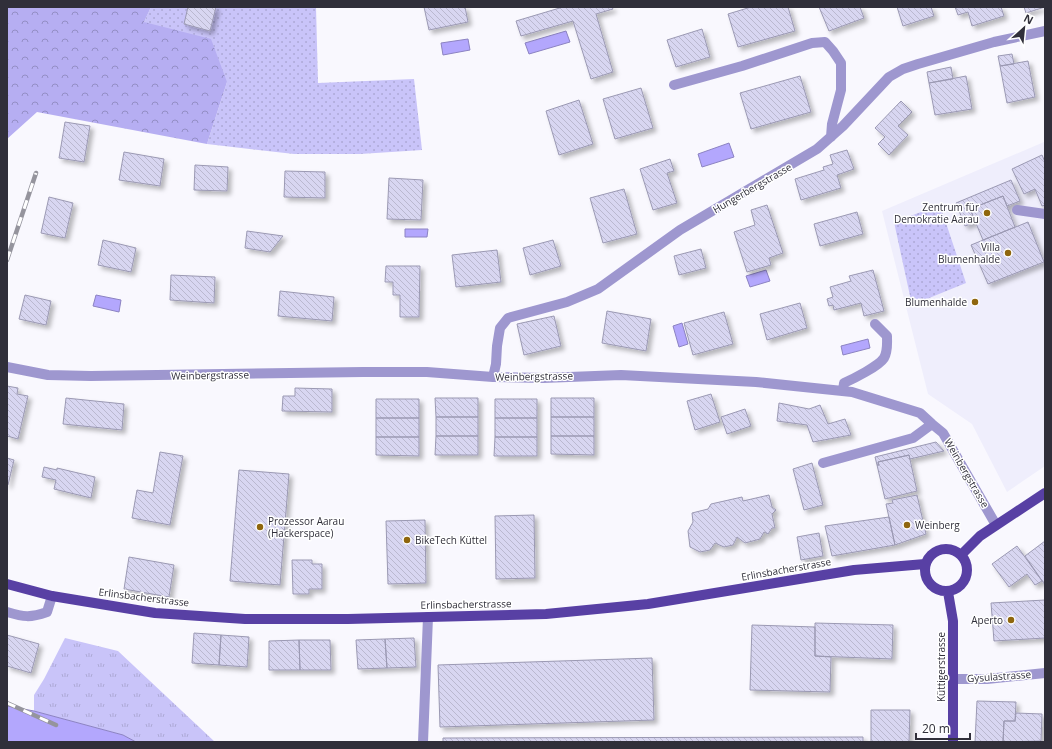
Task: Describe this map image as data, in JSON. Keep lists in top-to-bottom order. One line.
{"streets":{"main road":["Erlinsbacherstrasse","Küttigerstrasse"],"street":["Hungerbergstrasse","Weinbergstrasse","Gysulastrasse"]},"crossings":[["Hungerbergstrasse","Weinbergstrasse"],["Erlinsbacherstrasse","Küttigerstrasse"],["Küttigerstrasse","Gysulastrasse"]],"places":["Zentrum für Demokratie Aarau","Villa Blumenhalde","Blumenhalde","Weinberg","Prozessor Aarau (Hackerspace)","BikeTech Küttel","Aperto"],"scale_bar":"20 m","north":"top right"}
